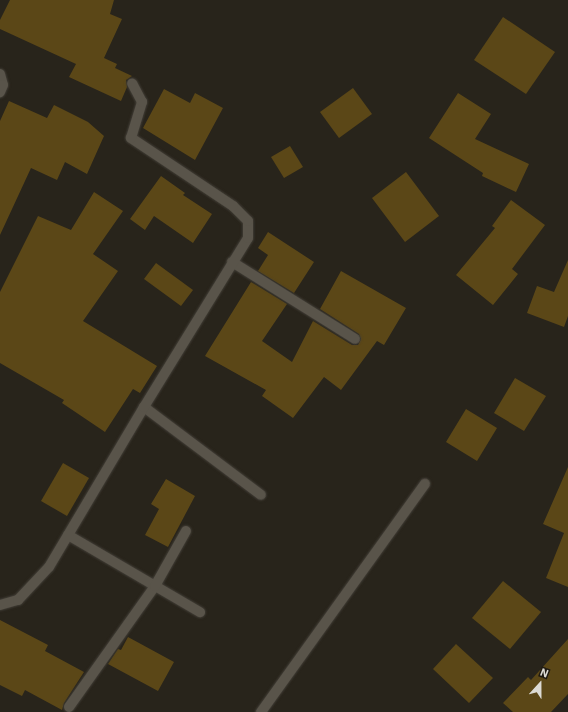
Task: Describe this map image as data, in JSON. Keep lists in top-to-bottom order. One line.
{"north":"top"}
